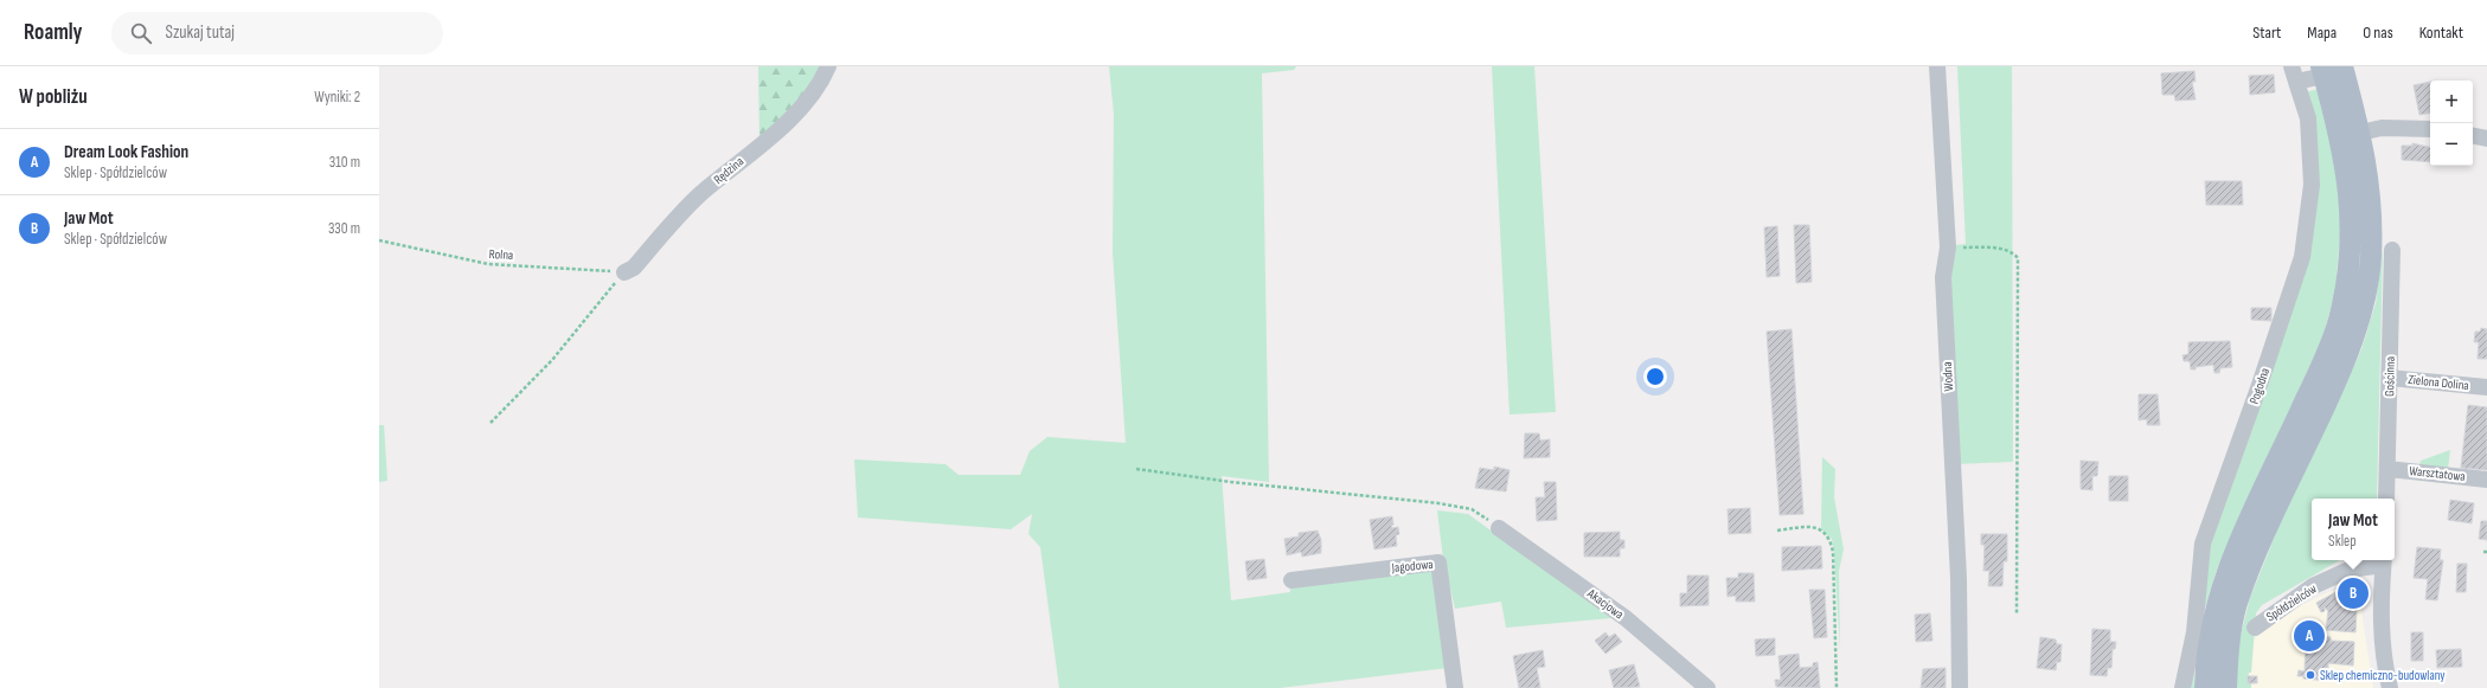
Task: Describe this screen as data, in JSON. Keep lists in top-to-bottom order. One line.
{"streets":{"street":["Rędzina","Wodna","Gościnna","Zielona Dolina","Pogodna","Warsztatowa","Jagodowa","Spółdzielców","Akacjowa"],"path":["Rolna"]},"crossings":[["Rędzina","Rolna"],["Gościnna","Zielona Dolina"],["Gościnna","Warsztatowa"]],"places":["Sklep chemiczno-budowlany"],"page":{"header":"Roamly","search":"Szukaj tutaj","nav":["Start","Mapa","O nas","Kontakt"],"heading":["W pobliżu","Wyniki: 2"],"map_buttons":["+","−"],"list":[{"mark":"A","name":"Dream Look Fashion","note":"Sklep · Spółdzielców","value":"310 m"},{"mark":"B","name":"Jaw Mot","note":"Sklep · Spółdzielców","value":"330 m"}],"popup":["Jaw Mot","Sklep"],"pins":["B","A"]}}
